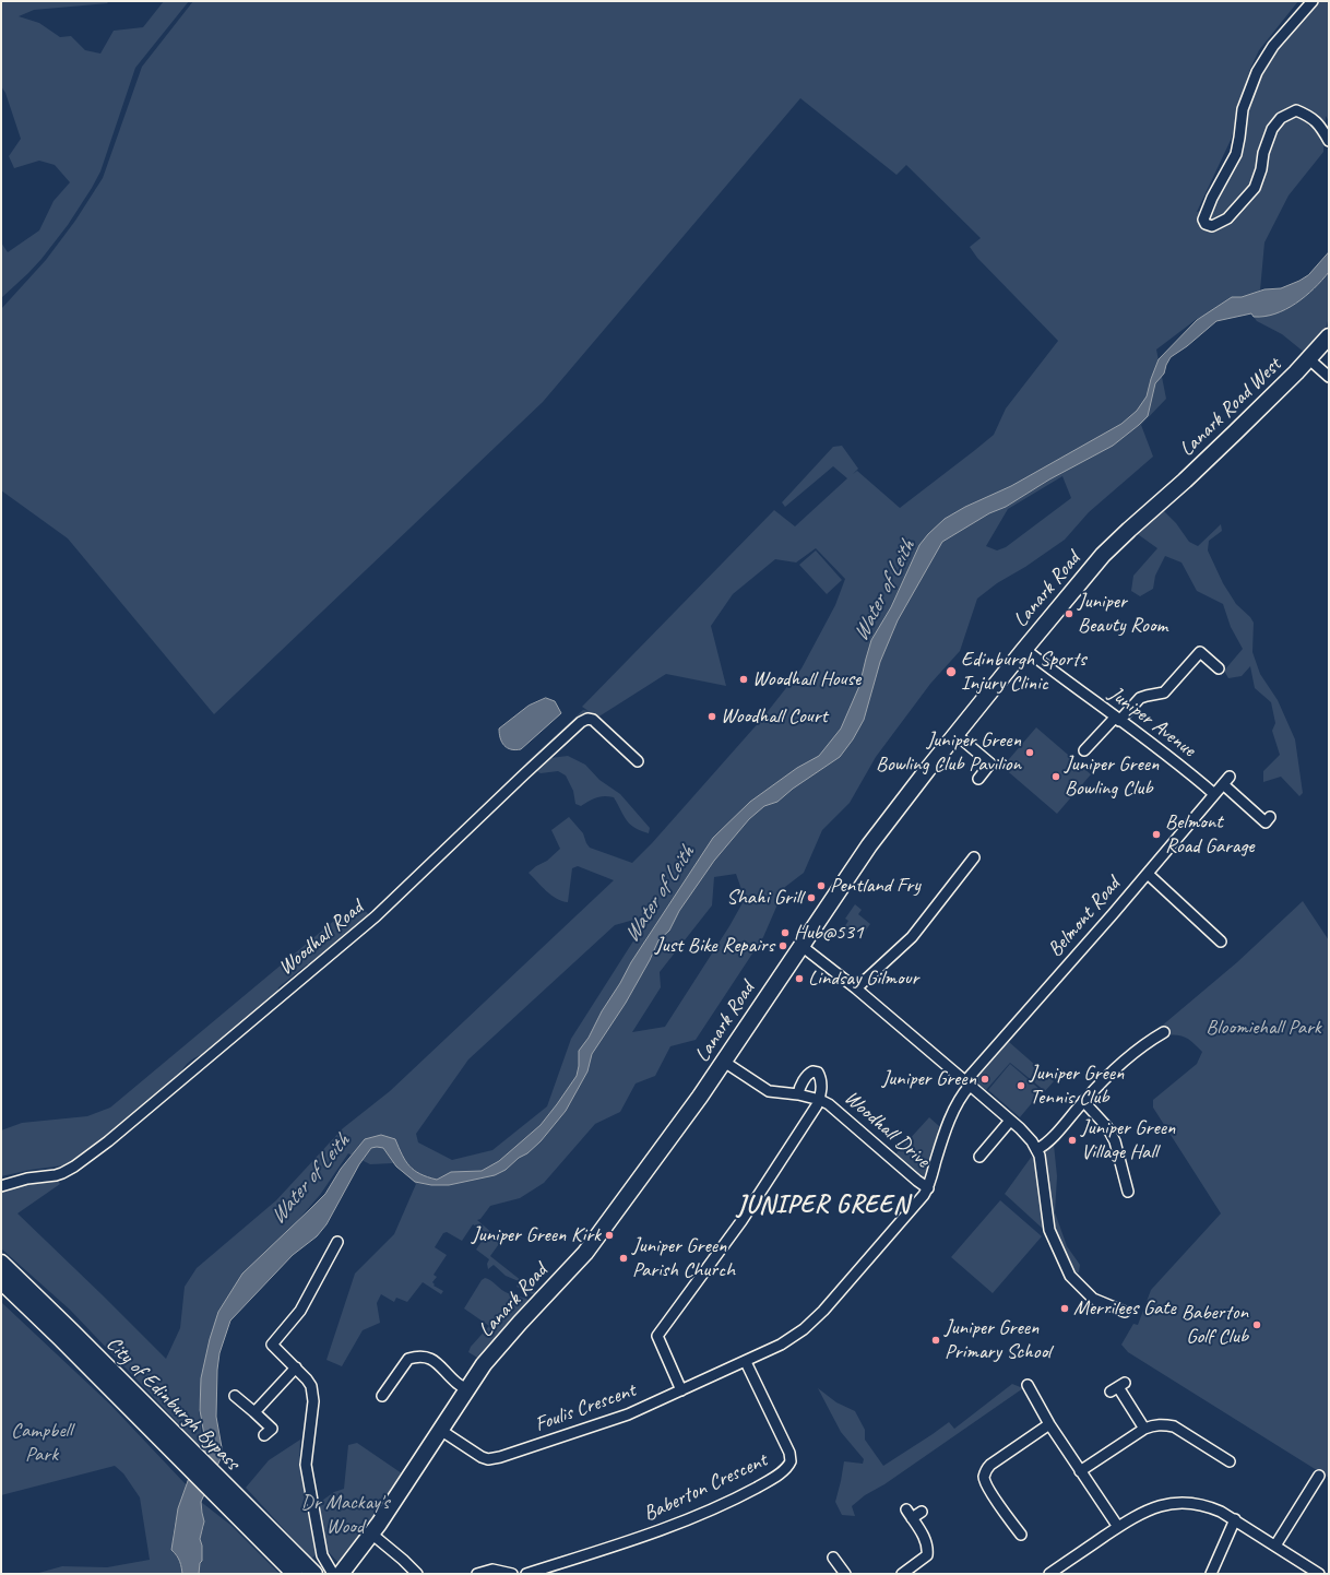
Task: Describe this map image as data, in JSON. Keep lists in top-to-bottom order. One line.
{"streets":{"main road":["Lanark Road West","Lanark Road","City of Edinburgh Bypass"],"street":["Juniper Avenue","Belmont Road","Woodhall Road","Woodhall Drive","Foulis Crescent","Baberton Crescent"]},"crossings":[["Lanark Road West","Lanark Road"],["Lanark Road","Juniper Avenue"],["Lanark Road","Woodhall Drive"],["Lanark Road","Foulis Crescent"],["Juniper Avenue","Belmont Road"],["Belmont Road","Woodhall Drive"],["Belmont Road","Foulis Crescent"],["Woodhall Drive","Foulis Crescent"],["Foulis Crescent","Baberton Crescent"]],"districts":["JUNIPER GREEN"],"water":["Water of Leith"],"parks":["Bloomiehall Park","Campbell Park","Dr Mackay's Wood"],"places":["Juniper Beauty Room","Edinburgh Sports Injury Clinic","Woodhall House","Woodhall Court","Juniper Green Bowling Club Pavilion","Juniper Green Bowling Club","Belmont Road Garage","Pentland Fry","Shahi Grill","Hub@531","Just Bike Repairs","Lindsay Gilmour","Juniper Green","Juniper Green Tennis Club","Juniper Green Village Hall","Juniper Green Kirk","Juniper Green Parish Church","Merrilees Gate","Baberton Golf Club","Juniper Green Primary School"]}
